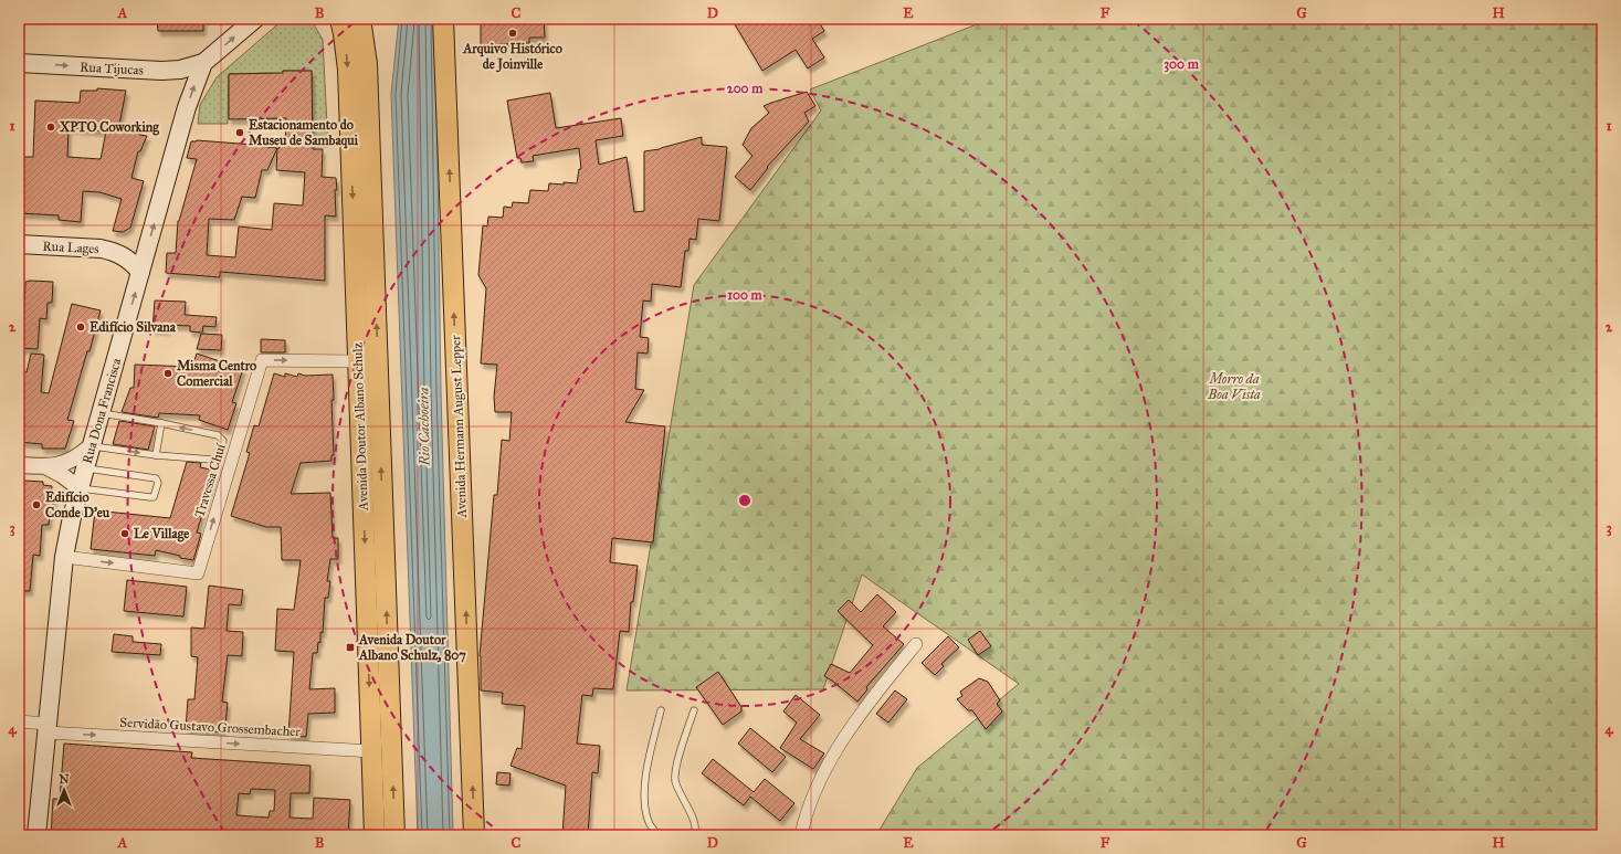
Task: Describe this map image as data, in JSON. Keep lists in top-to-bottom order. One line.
{"streets":{"main road":["Rua Tijucas","Rua Lages","Rua Dona Francisca","Avenida Doutor Albano Schulz","Avenida Hermann August Lepper"],"street":["Travessa Chuí","Servidão Gustavo Grossembacher"]},"crossings":[["Rua Tijucas","Rua Dona Francisca"],["Rua Lages","Rua Dona Francisca"],["Rua Dona Francisca","Travessa Chuí"],["Rua Dona Francisca","Servidão Gustavo Grossembacher"],["Avenida Doutor Albano Schulz","Travessa Chuí"],["Avenida Doutor Albano Schulz","Servidão Gustavo Grossembacher"]],"one_way":["Rua Tijucas","Rua Dona Francisca","Avenida Hermann August Lepper","Servidão Gustavo Grossembacher"],"water":["Rio Cachoeira"],"parks":["Morro da Boa Vista"],"places":{"other":["Arquivo Histórico de Joinville","XPTO Coworking","Estacionamento do Museu de Sambaqui","Edifício Silvana","Misma Centro Comercial","Edifício Conde D'eu","Le Village"],"transit":["Avenida Doutor Albano Schulz, 807"]},"north":"top","grid":{"columns":["A","B","C","D","E","F","G","H"],"rows":["1","2","3","4"]},"rings":["300 m","200 m","100 m"]}
